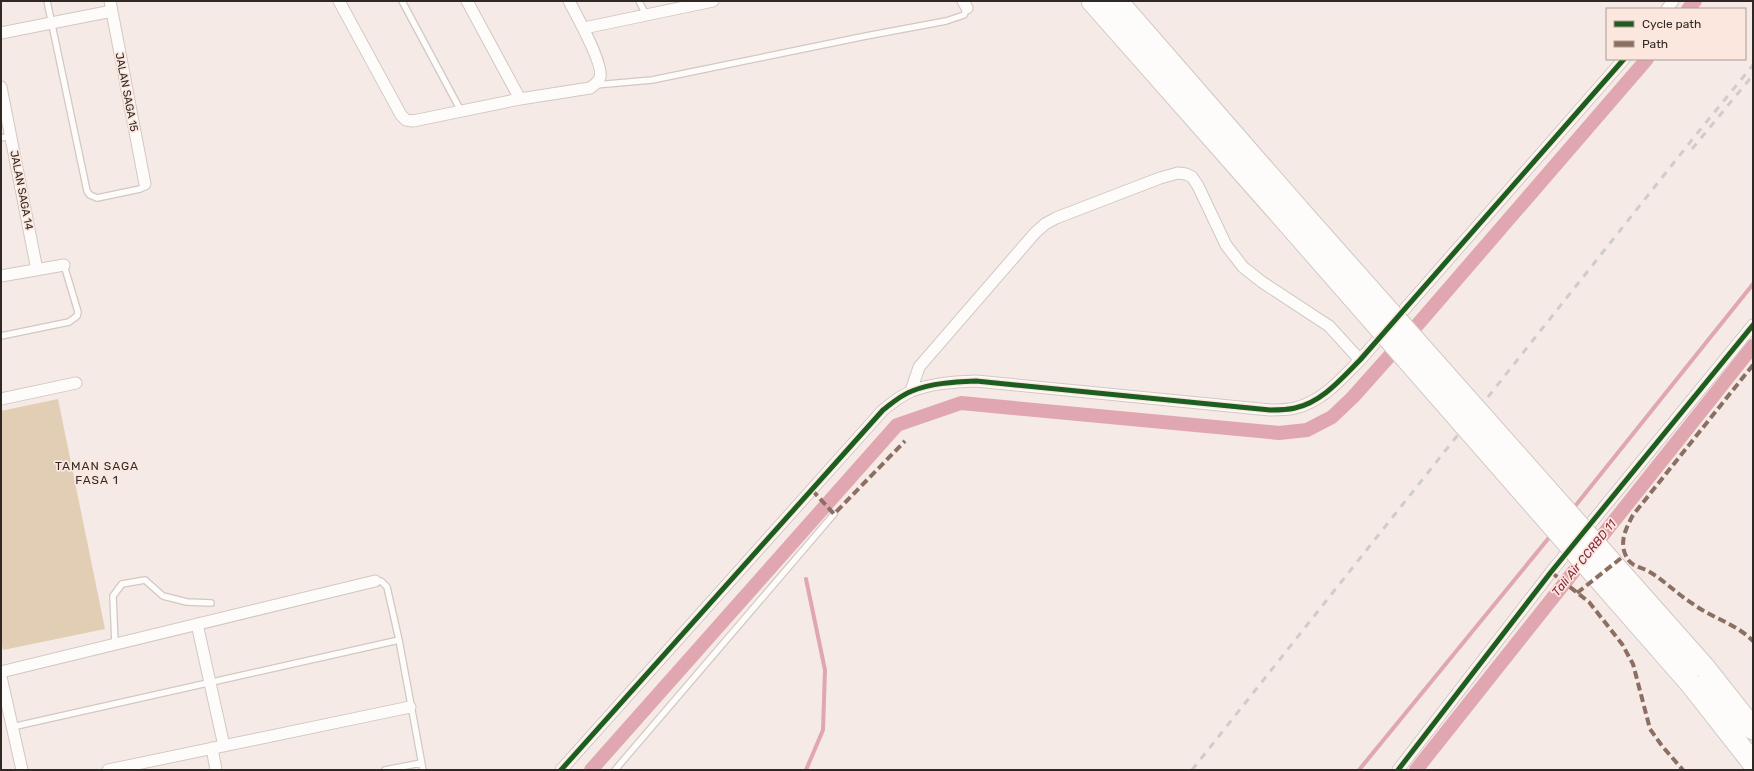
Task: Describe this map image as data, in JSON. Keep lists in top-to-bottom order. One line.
{"streets":{"street":["JALAN SAGA 15","JALAN SAGA 14"]},"districts":["TAMAN SAGA FASA 1"],"water":["Tali Air CCRBD 11"],"legend":["Cycle path","Path"]}
